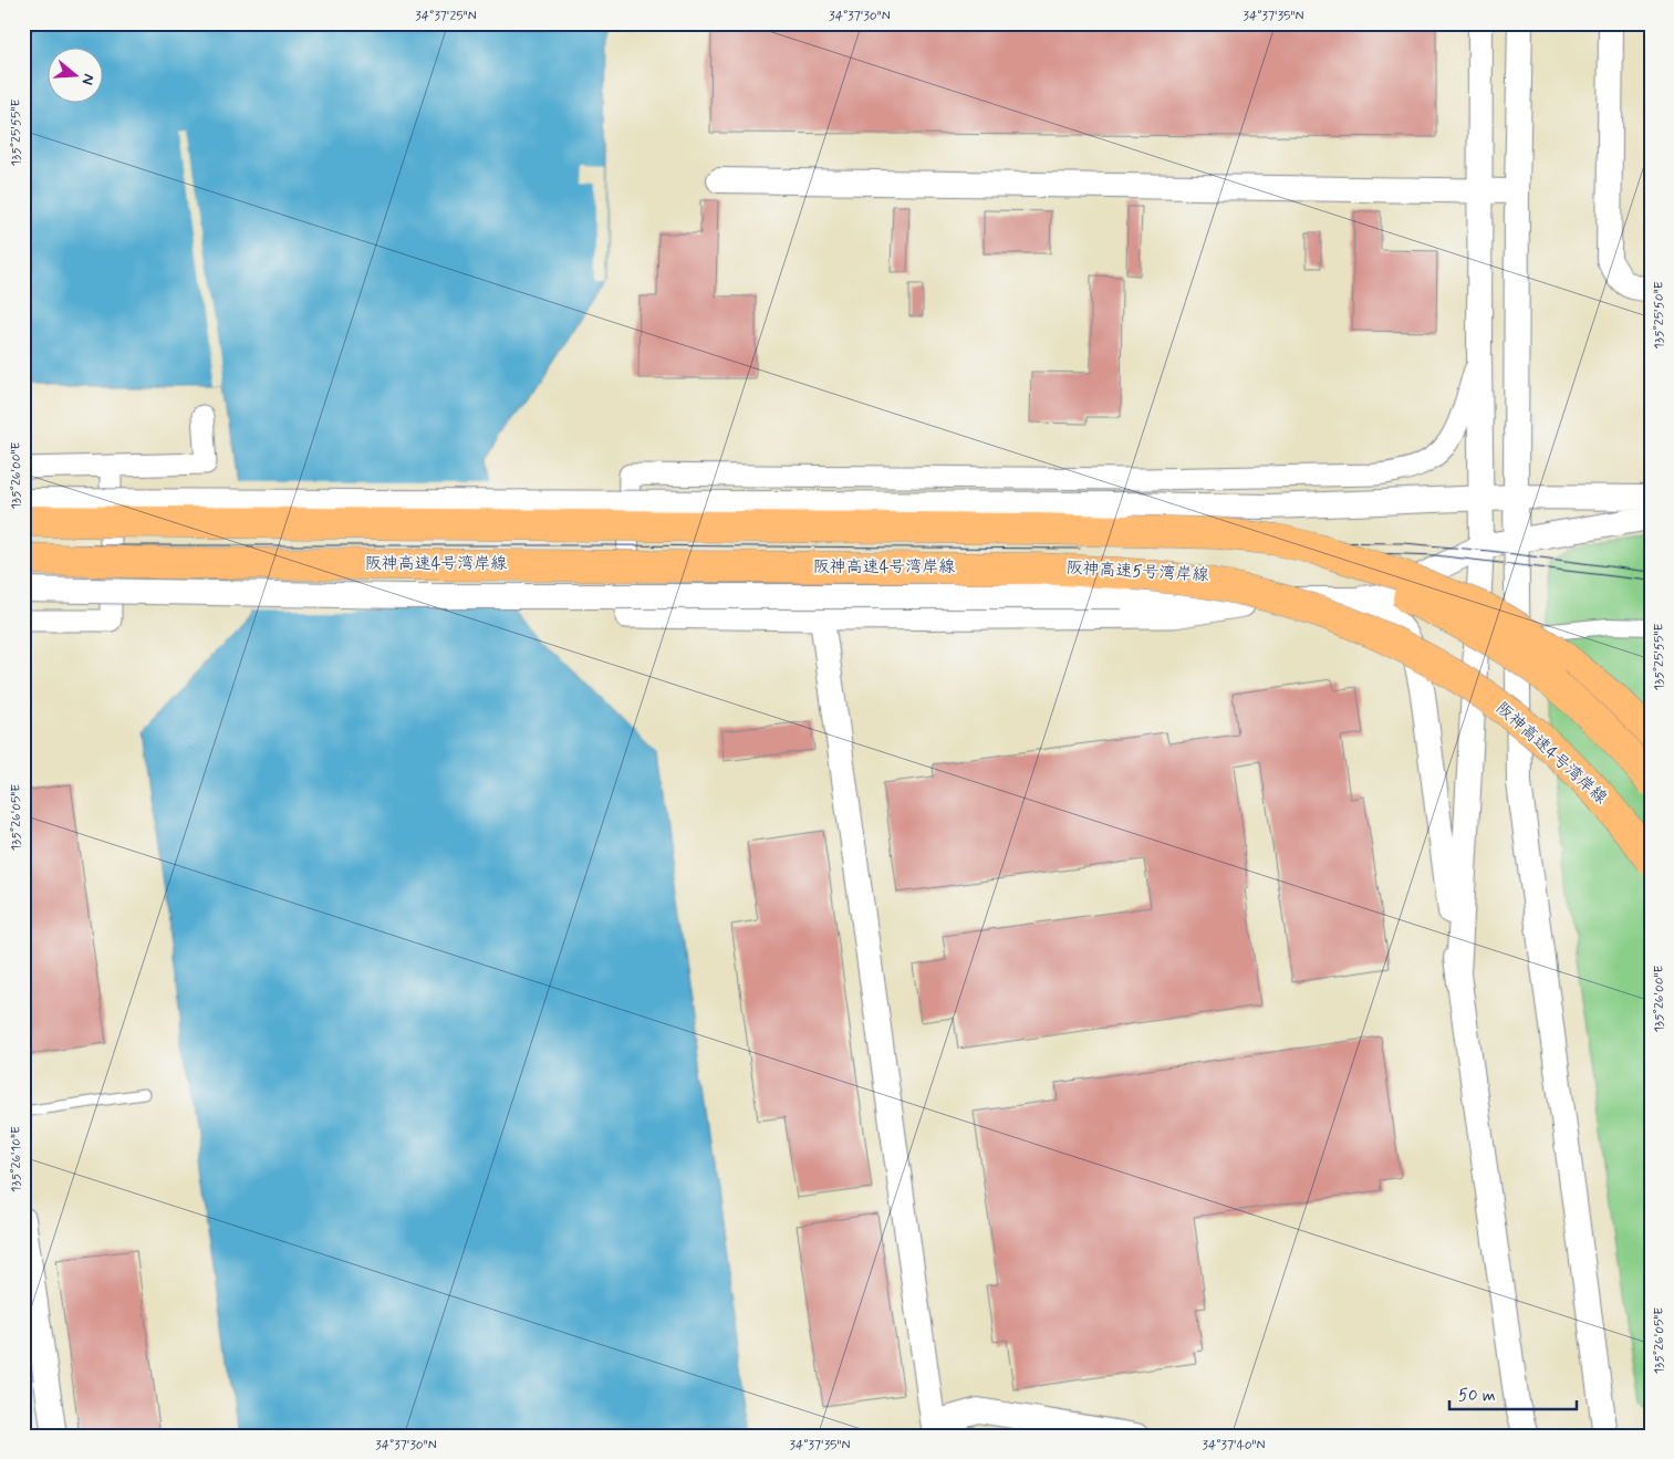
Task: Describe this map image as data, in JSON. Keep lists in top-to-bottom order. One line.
{"streets":{"highway":["阪神高速4号湾岸線","阪神高速5号湾岸線"]},"crossings":[["阪神高速4号湾岸線","阪神高速5号湾岸線"]],"scale_bar":"50 m","north":"right","coordinates":["34°37'25\"N","34°37'30\"N","34°37'35\"N","135°25'55\"E","135°25'50\"E","135°26'00\"E","135°26'05\"E","135°26'10\"E","34°37'40\"N"]}
